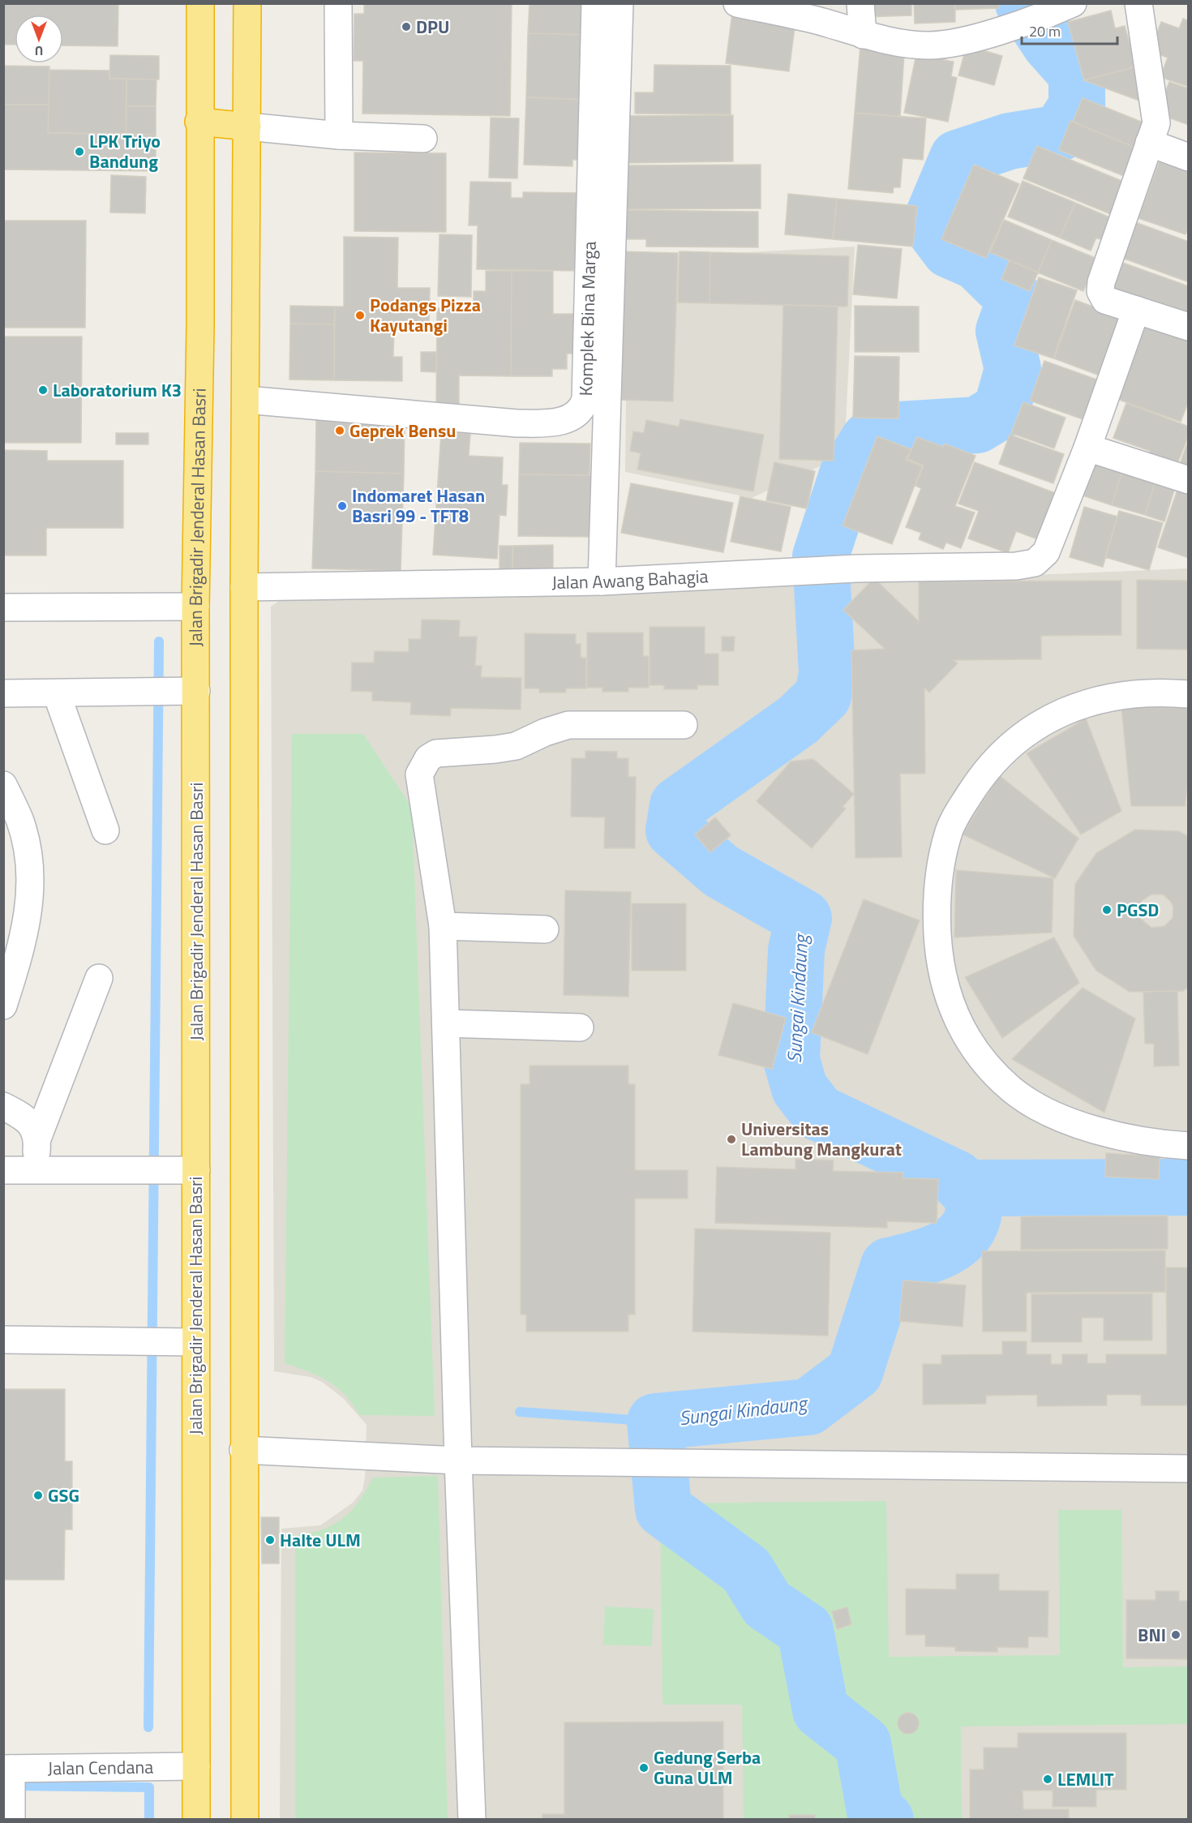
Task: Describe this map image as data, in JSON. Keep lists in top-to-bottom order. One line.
{"streets":{"highway":["Jalan Brigadir Jenderal Hasan Basri"],"street":["Komplek Bina Marga","Jalan Awang Bahagia","Jalan Cendana"]},"crossings":[["Jalan Brigadir Jenderal Hasan Basri","Jalan Cendana"]],"water":["Sungai Kindaung"],"places":["DPU","LPK Triyo Bandung","Podangs Pizza Kayutangi","Laboratorium K3","Geprek Bensu","Indomaret Hasan Basri 99 - TFT8","PGSD","Universitas Lambung Mangkurat","GSG","Halte ULM","BNI","Gedung Serba Guna ULM","LEMLIT"],"scale_bar":"20 m","north":"bottom"}
